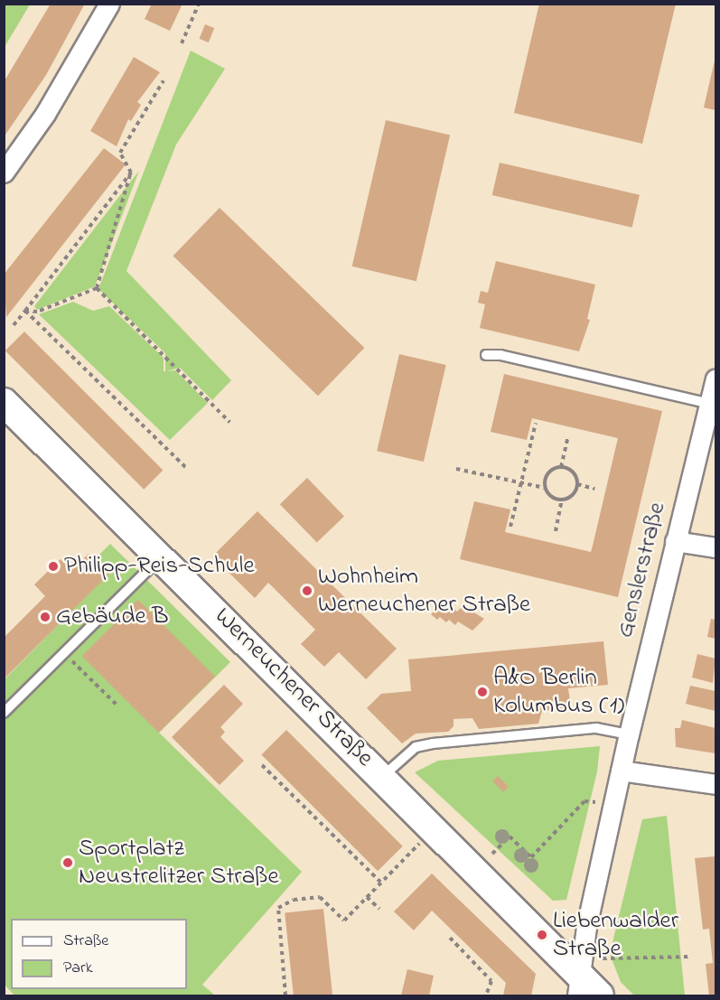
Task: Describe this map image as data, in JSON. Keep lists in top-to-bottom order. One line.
{"streets":{"street":["Genslerstraße","Werneuchener Straße"]},"crossings":[["Genslerstraße","Werneuchener Straße"]],"places":["Philipp-Reis-Schule","Wohnheim Werneuchener Straße","Gebäude B","A&O Berlin Kolumbus (1)","Sportplatz Neustrelitzer Straße","Liebenwalder Straße"],"legend":["Straße","Park"]}
